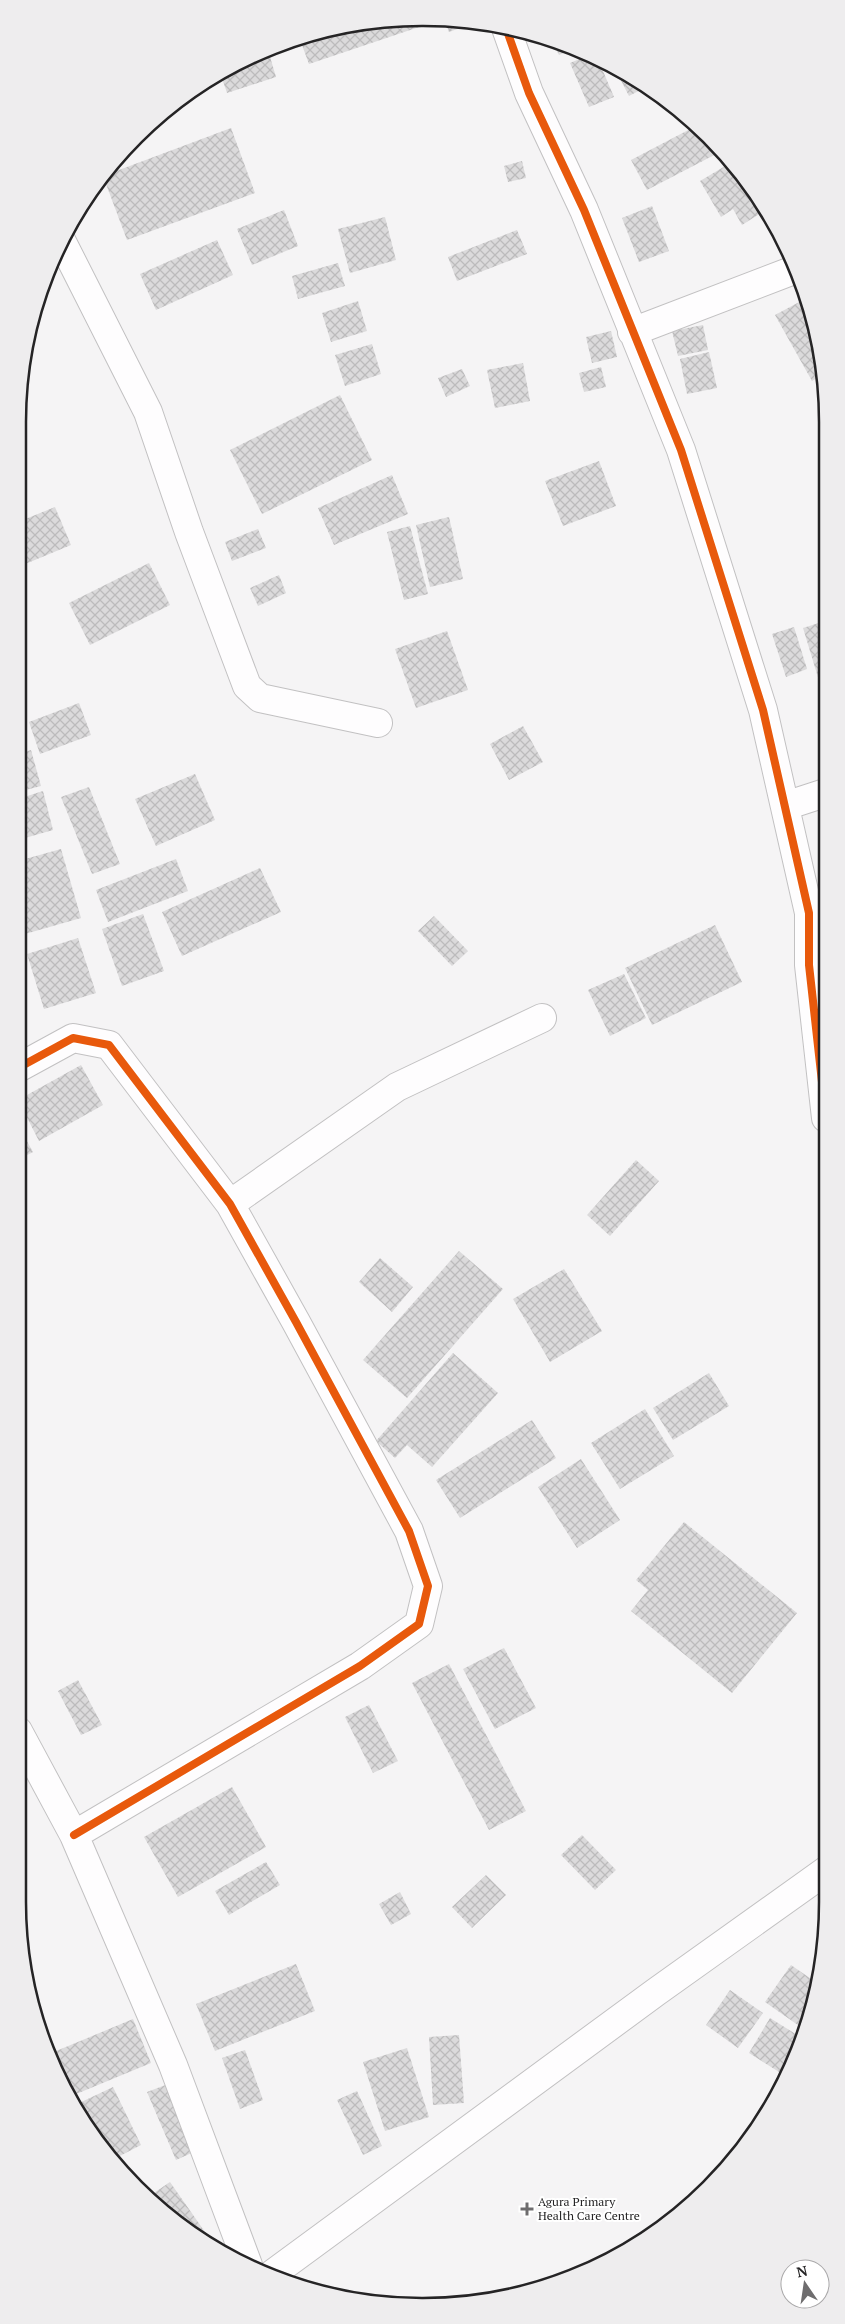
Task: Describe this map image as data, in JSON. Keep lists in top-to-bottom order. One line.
{"places":{"health":["Agura Primary Health Care Centre"]},"north":"top"}
